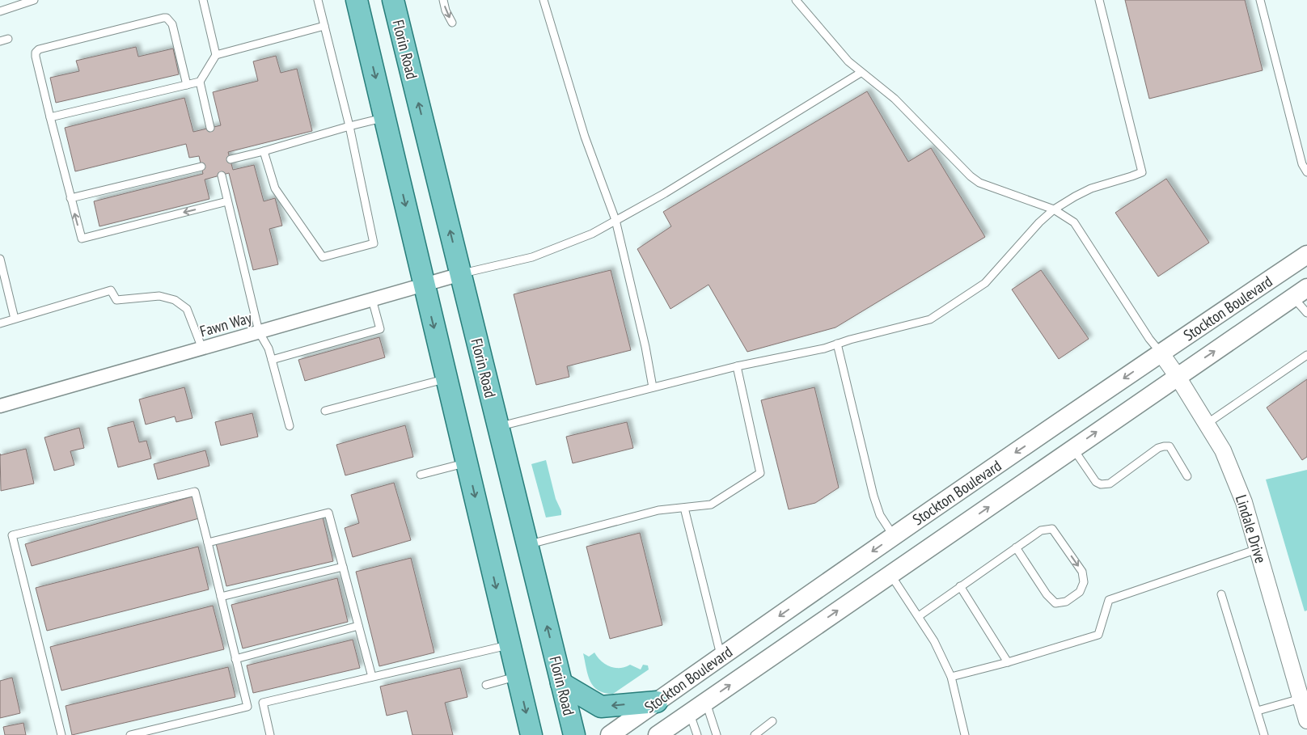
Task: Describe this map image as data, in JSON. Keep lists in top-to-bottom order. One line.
{"streets":{"main road":["Florin Road","Stockton Boulevard"],"street":["Fawn Way","Lindale Drive"]},"crossings":[["Florin Road","Fawn Way"],["Stockton Boulevard","Lindale Drive"]]}
